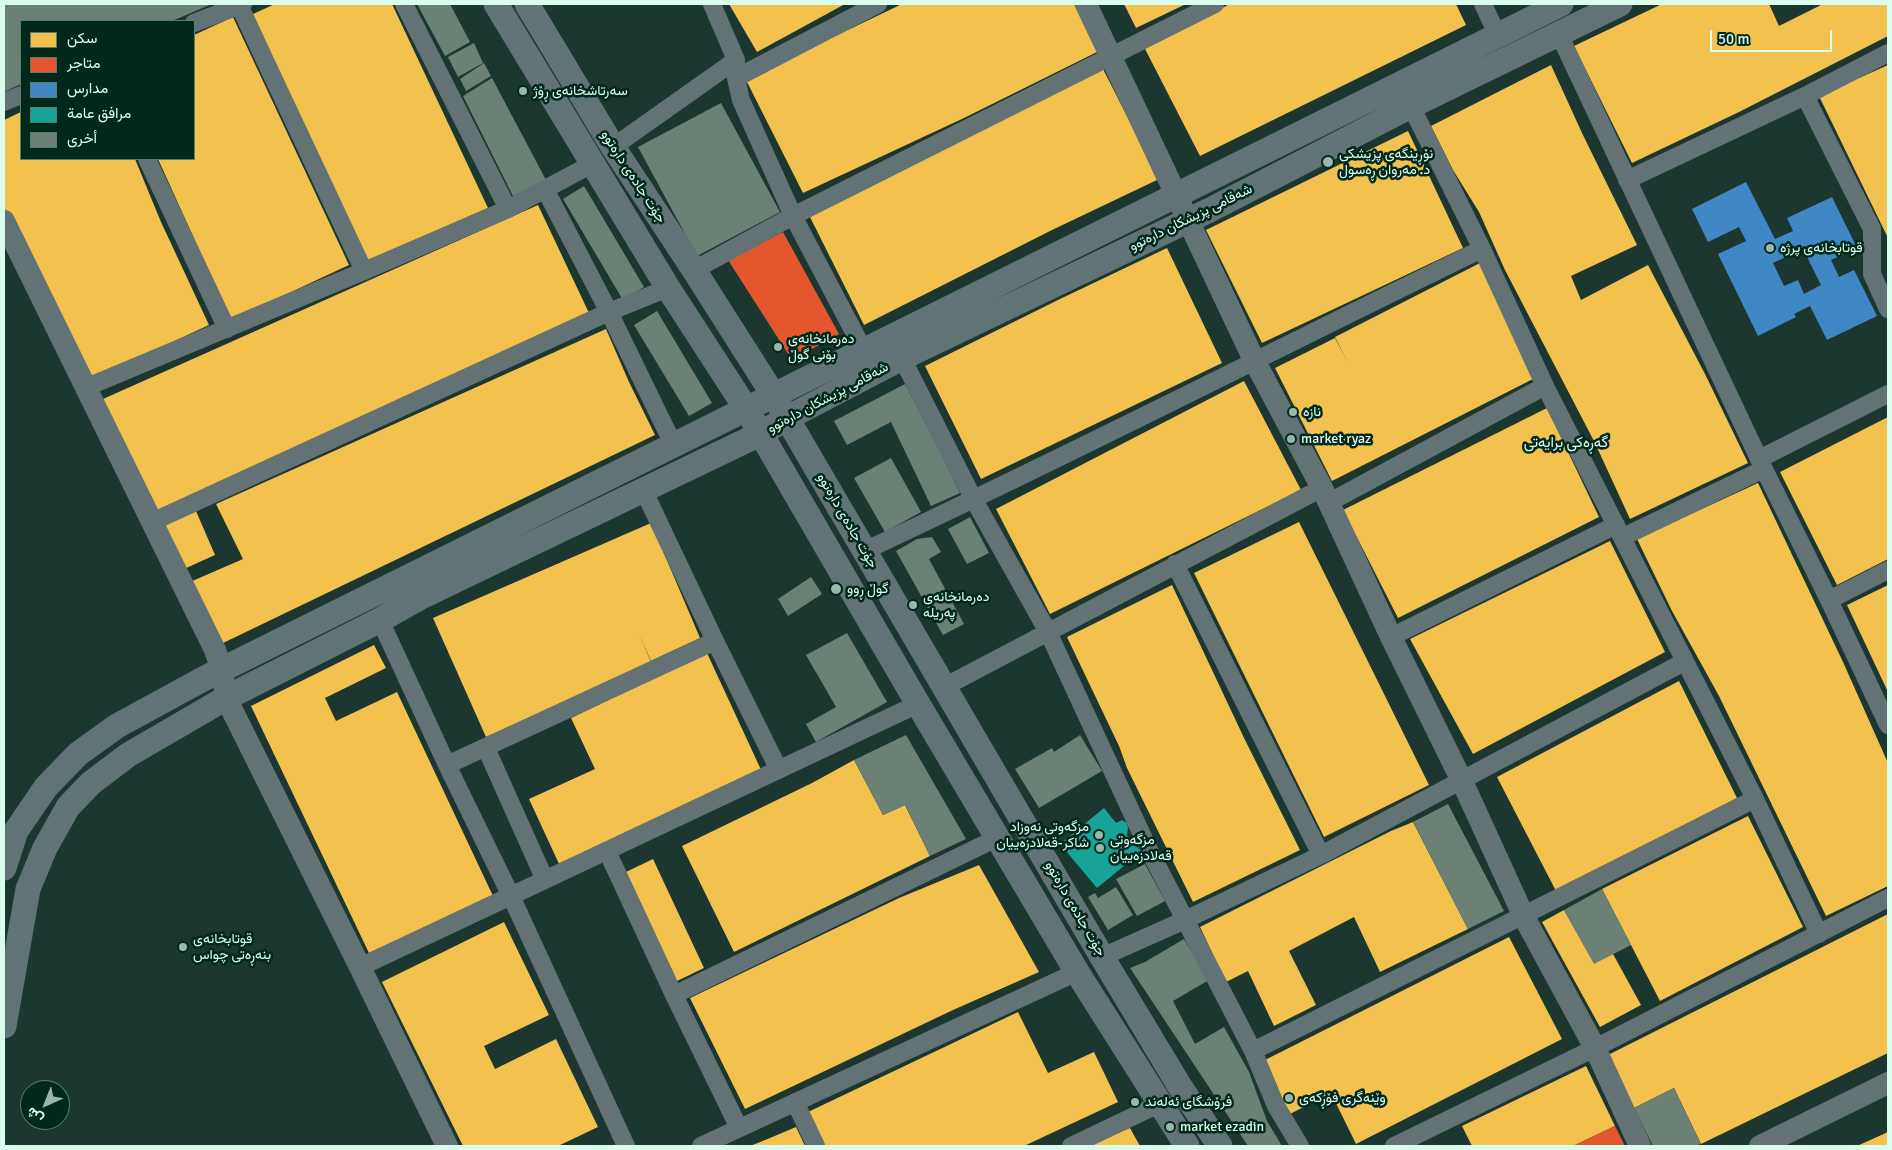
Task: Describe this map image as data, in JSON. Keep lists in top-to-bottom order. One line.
{"streets":{"main road":["جۆت جادەی دارەتوو","شەقامی پزیشکان دارەتوو"]},"crossings":[["جۆت جادەی دارەتوو","شەقامی پزیشکان دارەتوو"]],"districts":["گەڕەکی برایەتی"],"places":["سەرتاشخانەی ڕۆژ","نۆڕینگەی پزیشکی د. مەروان ڕەسول","قوتابخانەی پرژە","دەرمانخانەی بۆنی گوڵ","نازە","market ryaz","گوڵ ڕوو","دەرمانخانەی پەریلە","مزگەوتی نەوزاد شاکر-قەلادزەییان","مزگەوتی قەلادزەییان","قوتابخانەی بنەڕەتی چواس","وێنەگری فۆڕکەی","فرۆشگای ئەلەند","market ezadin"],"legend":["سكن","متاجر","مدارس","مرافق عامة","أخرى"],"scale_bar":"50 m","north":"bottom left"}
